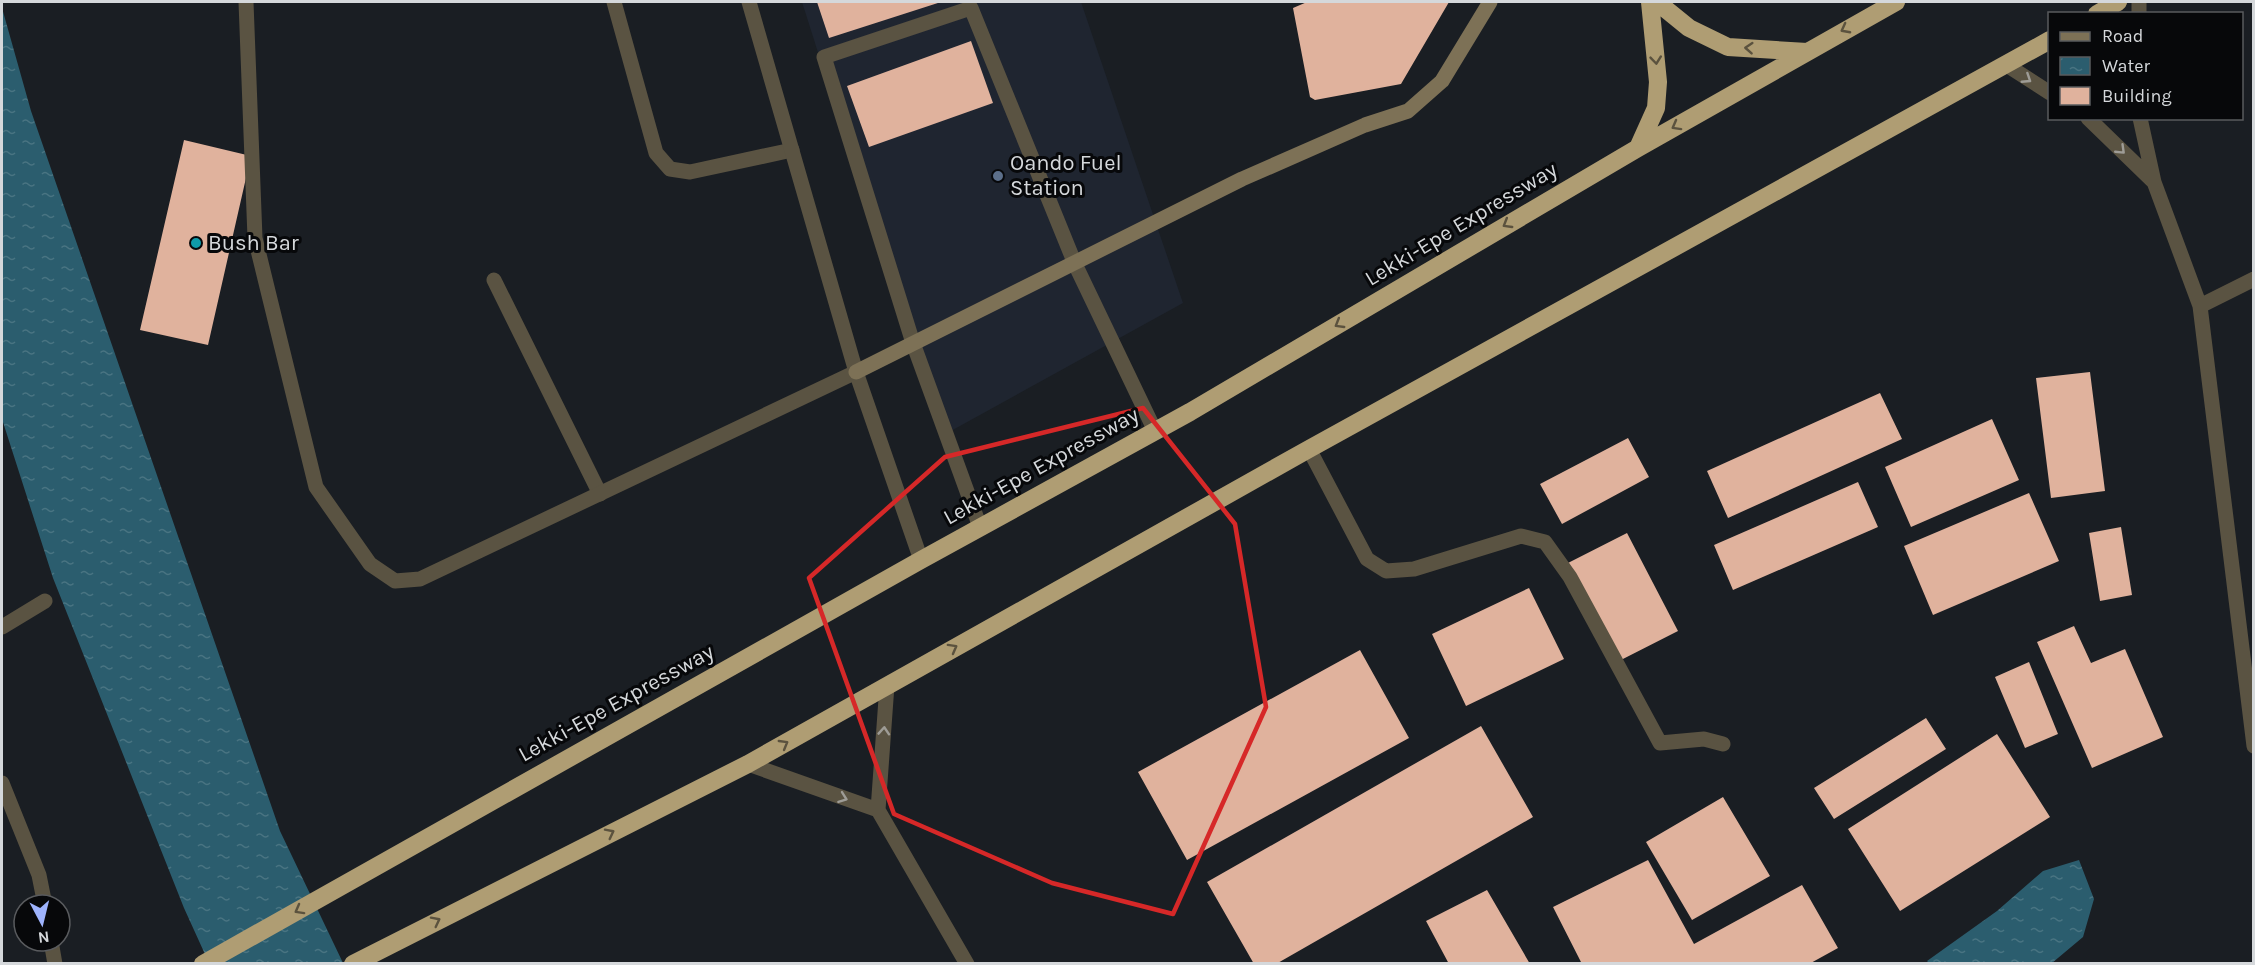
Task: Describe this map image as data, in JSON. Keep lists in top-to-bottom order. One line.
{"streets":{"highway":["Lekki-Epe Expressway"]},"places":["Oando Fuel Station","Bush Bar"],"legend":["Road","Water","Building"],"north":"bottom"}
